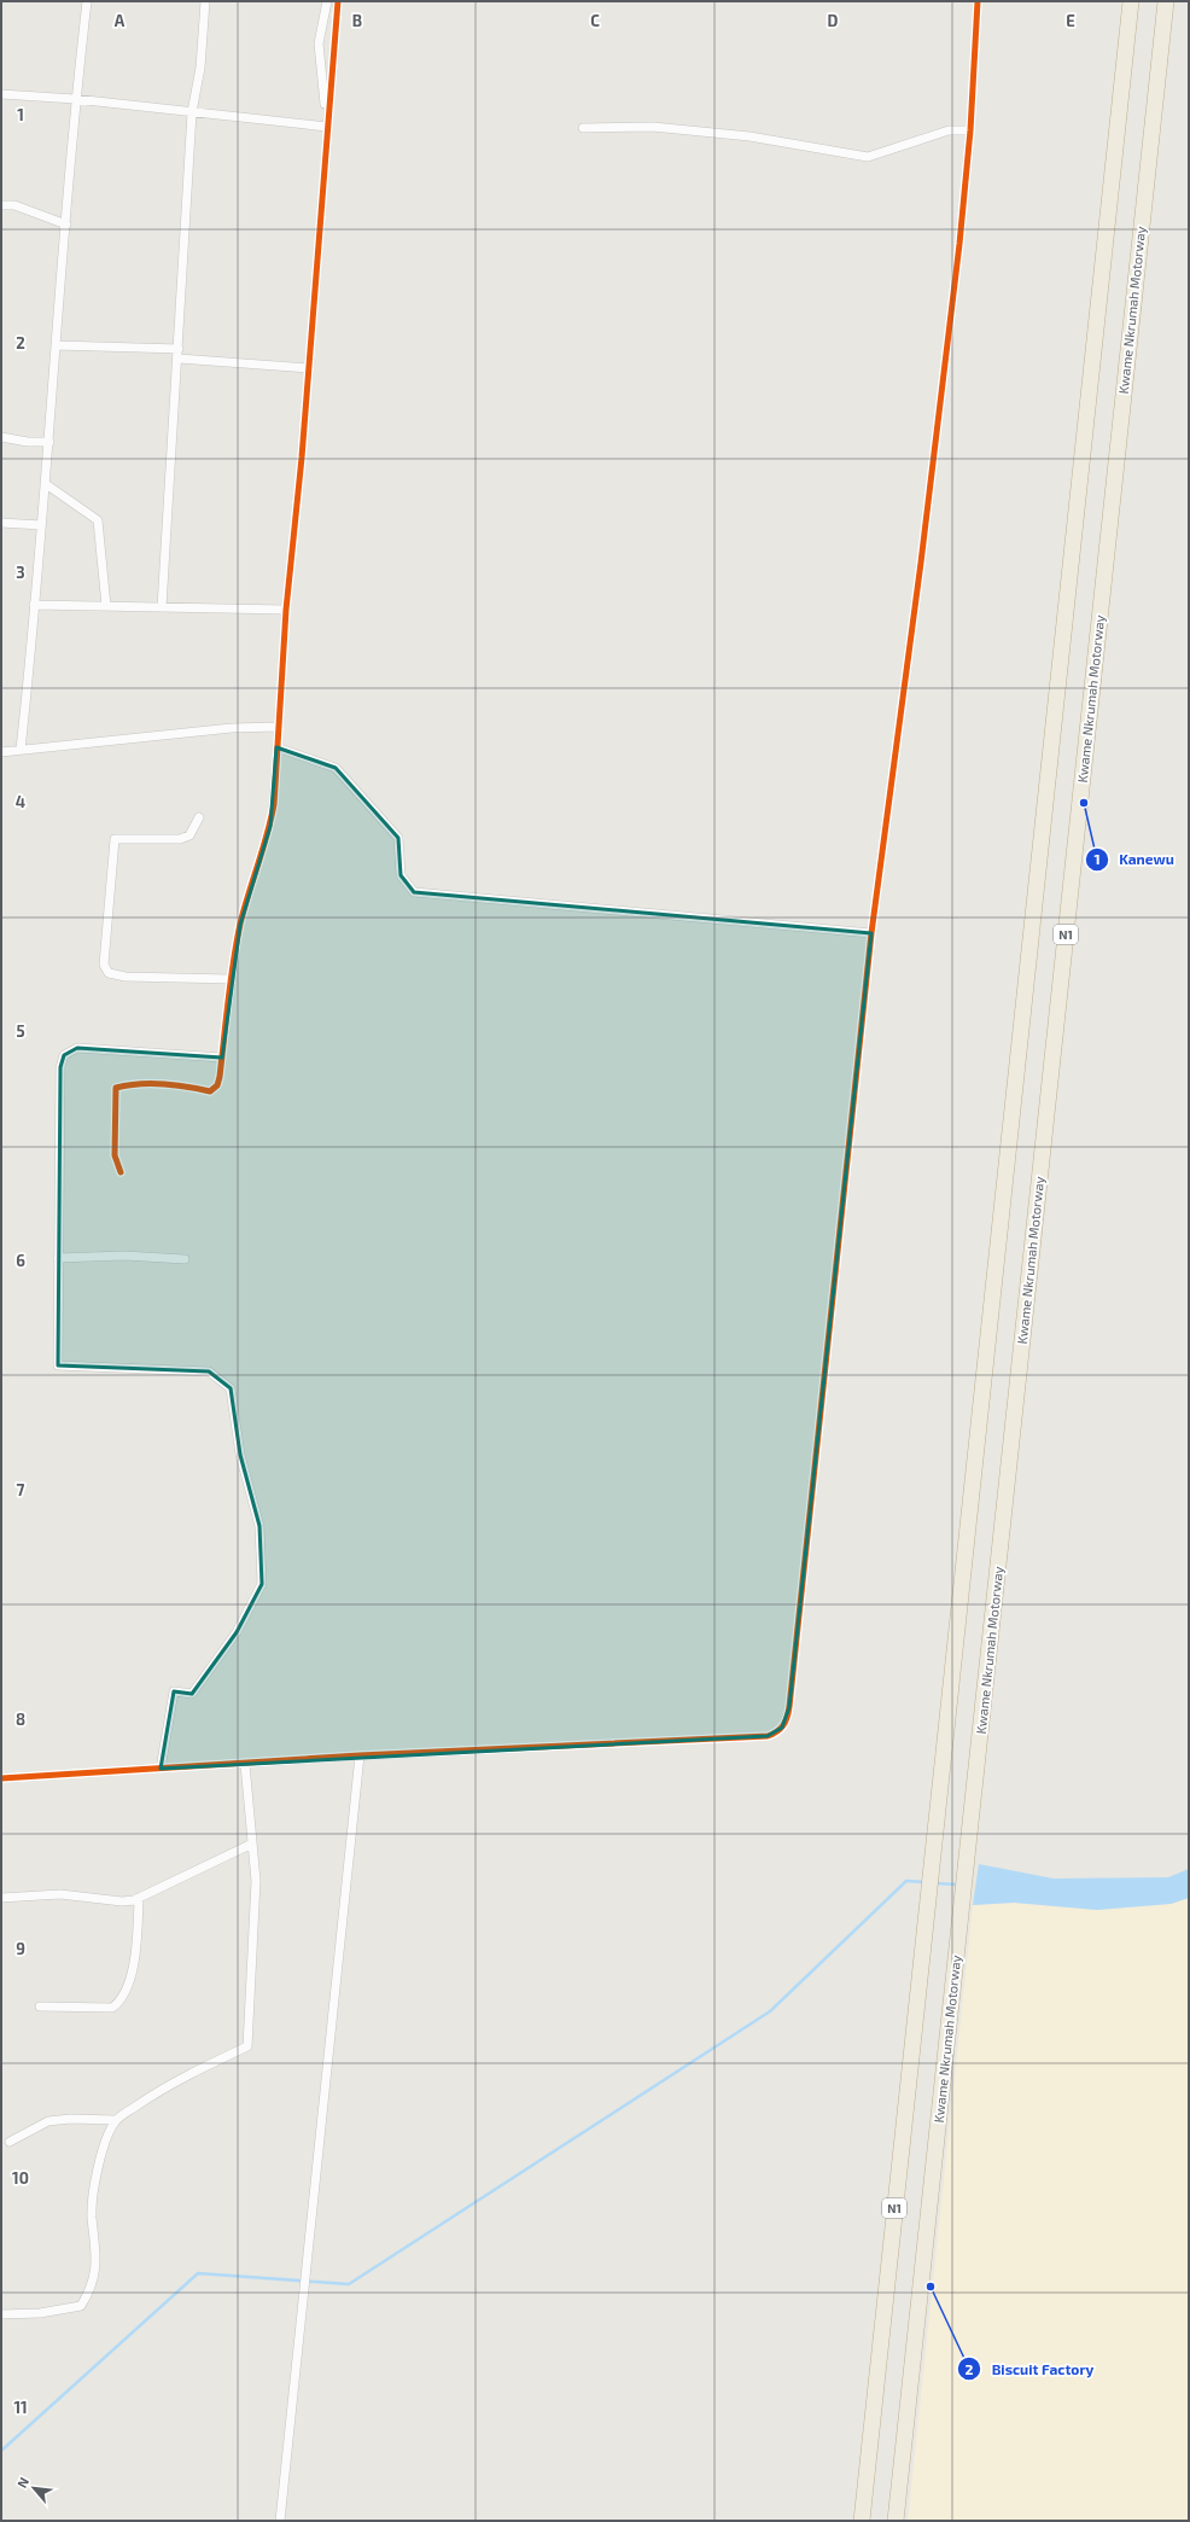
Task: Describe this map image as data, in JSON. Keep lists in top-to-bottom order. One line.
{"streets":{"highway":["Kwame Nkrumah Motorway","N1"]},"places":["Kanewu","Biscuit Factory"],"north":"top left","grid":{"columns":["A","B","C","D","E"],"rows":["1","2","3","4","5","6","7","8","9","10","11"]}}
